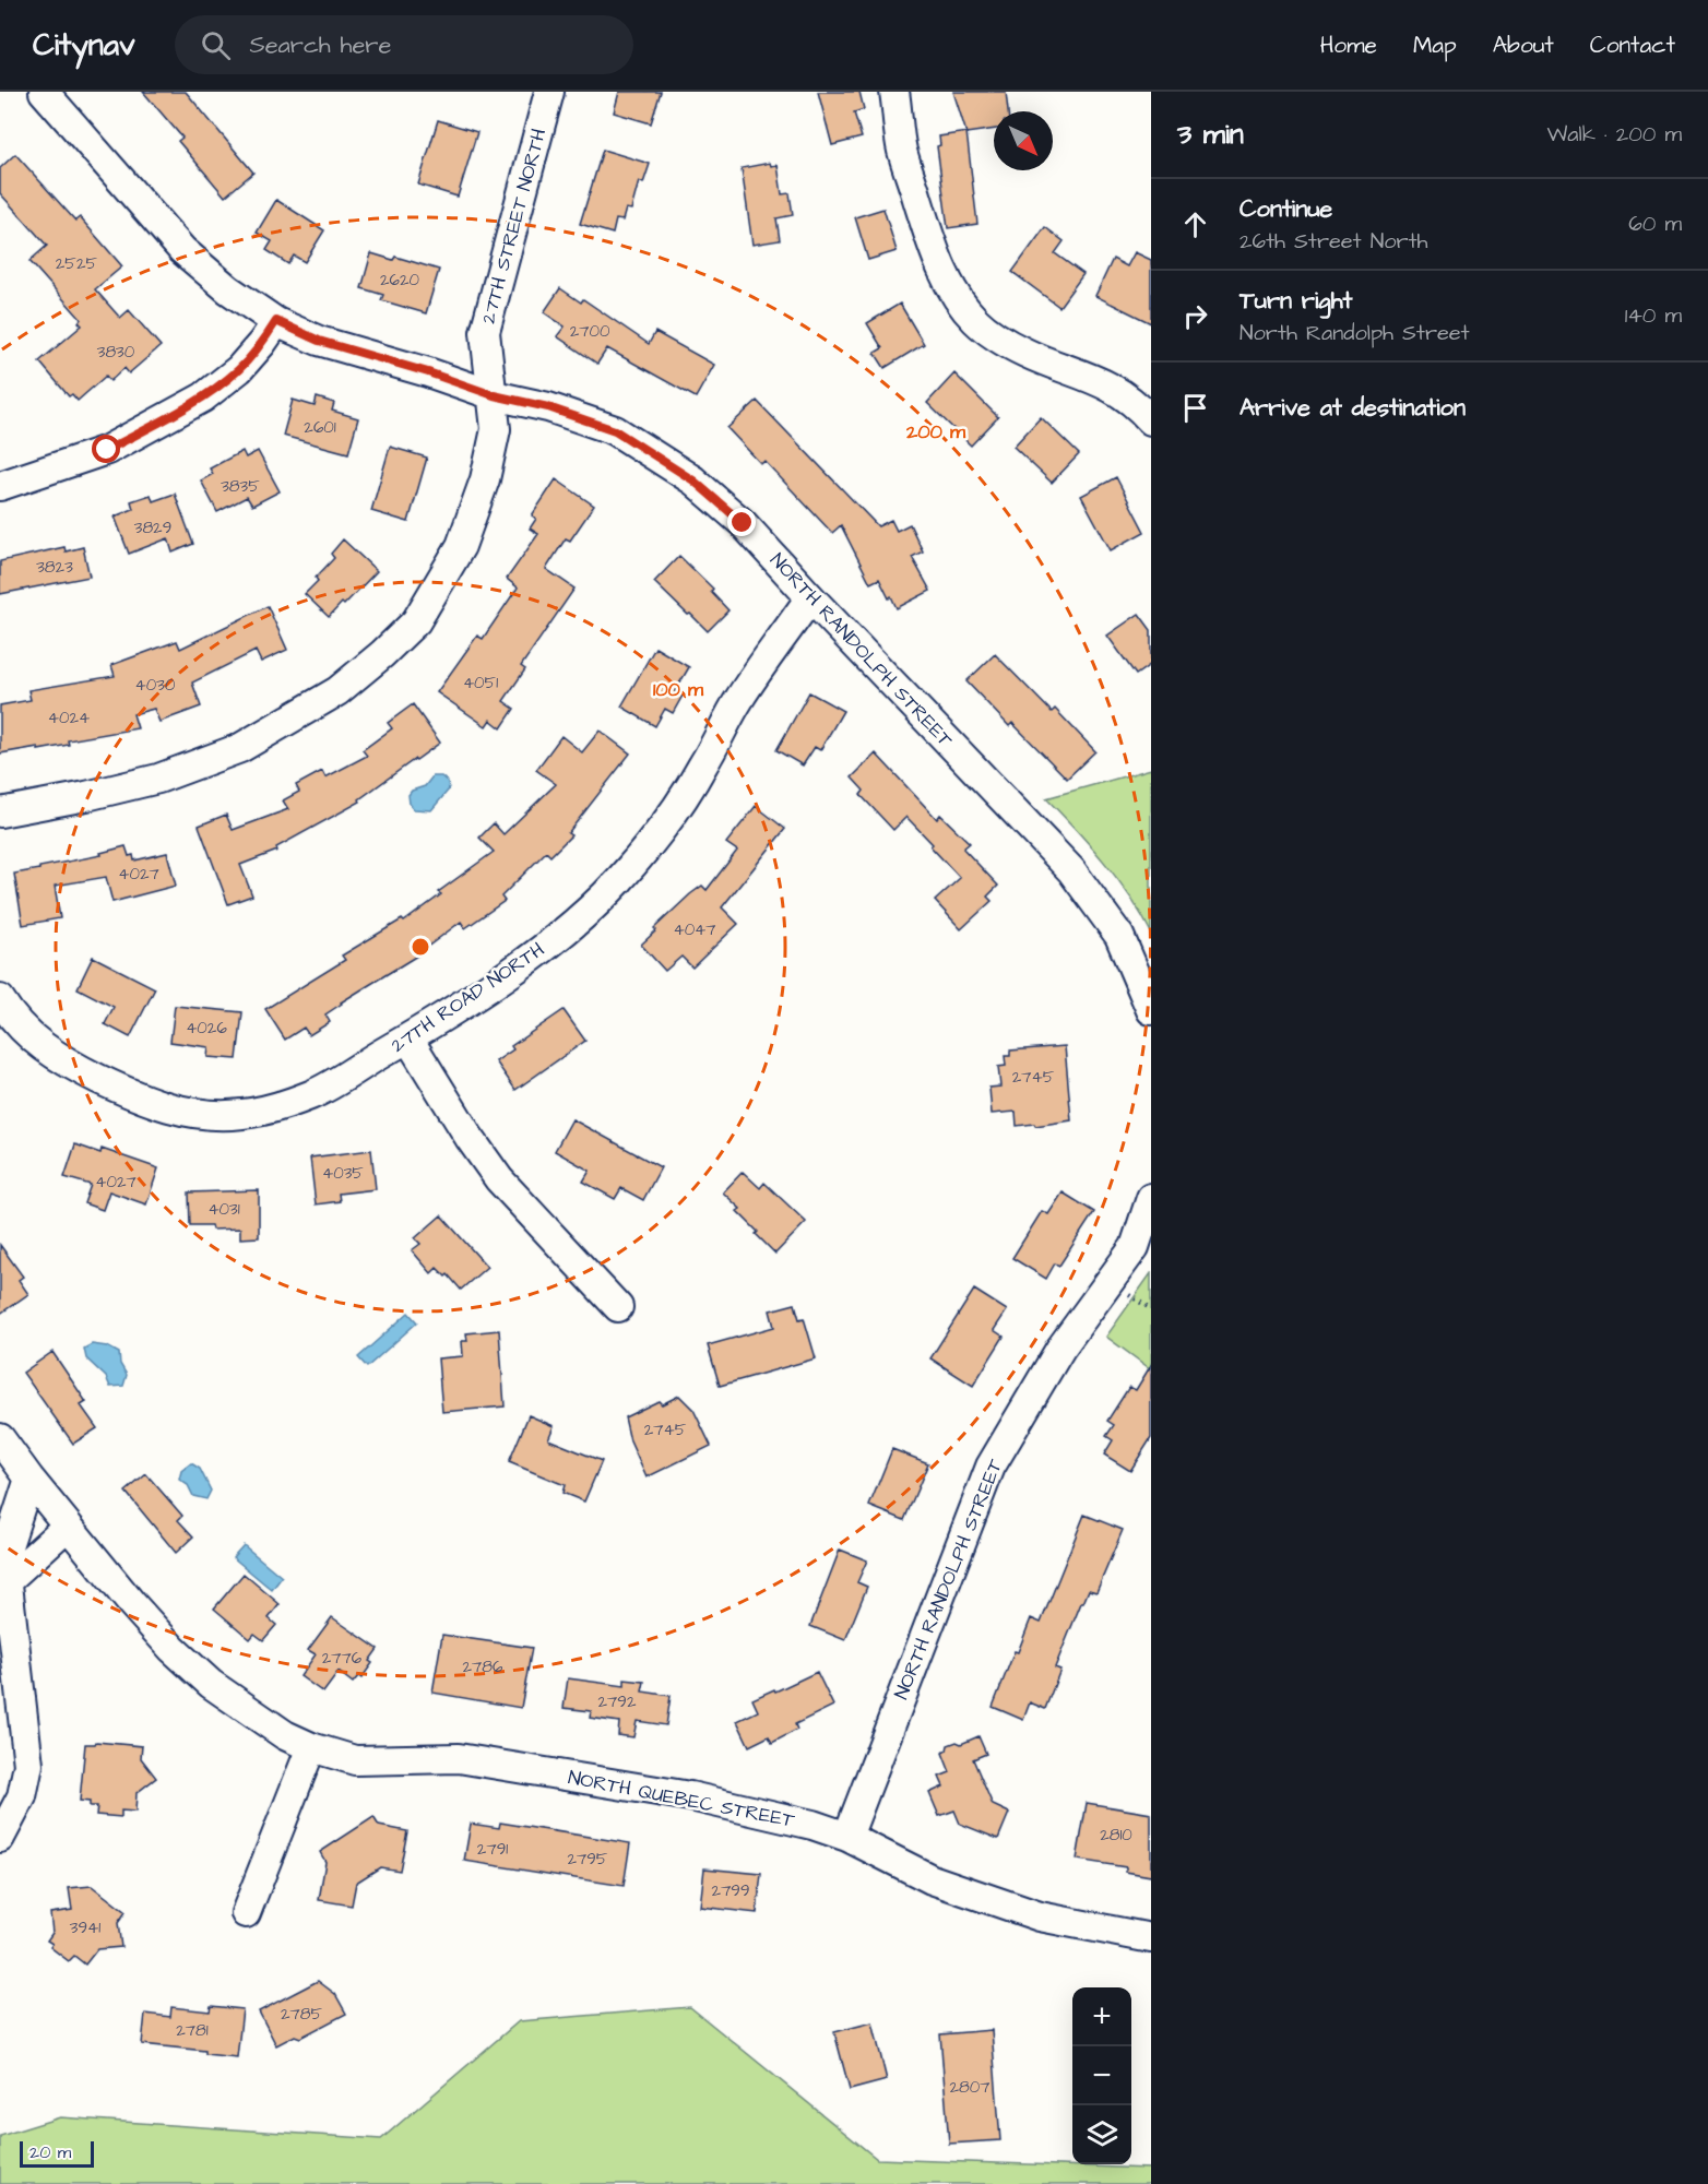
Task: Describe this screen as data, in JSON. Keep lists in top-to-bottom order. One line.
{"streets":{"street":["27TH STREET NORTH","NORTH RANDOLPH STREET","27TH ROAD NORTH","NORTH QUEBEC STREET"]},"crossings":[["27TH STREET NORTH","NORTH RANDOLPH STREET"],["NORTH RANDOLPH STREET","27TH ROAD NORTH"],["NORTH RANDOLPH STREET","NORTH QUEBEC STREET"]],"house_numbers":["2525","2620","2700","3830","2601","3835","3829","3823","4051","4030","4024","4027","4047","4026","2745","4035","4027","4031","2745","2776","2786","2792","2810","2791","2795","2799","3941","2785","2781","2807"],"scale_bar":"20 m","north":"bottom right","page":{"header":"Citynav","search":"Search here","nav":["Home","Map","About","Contact"],"heading":["3 min","Walk · 200 m"],"list":[["Continue","26th Street North","60 m"],["Turn right","North Randolph Street","140 m"],"Arrive at destination"],"map_buttons":["+","−"],"scale":"20 m"},"rings":["200 m","100 m"]}
